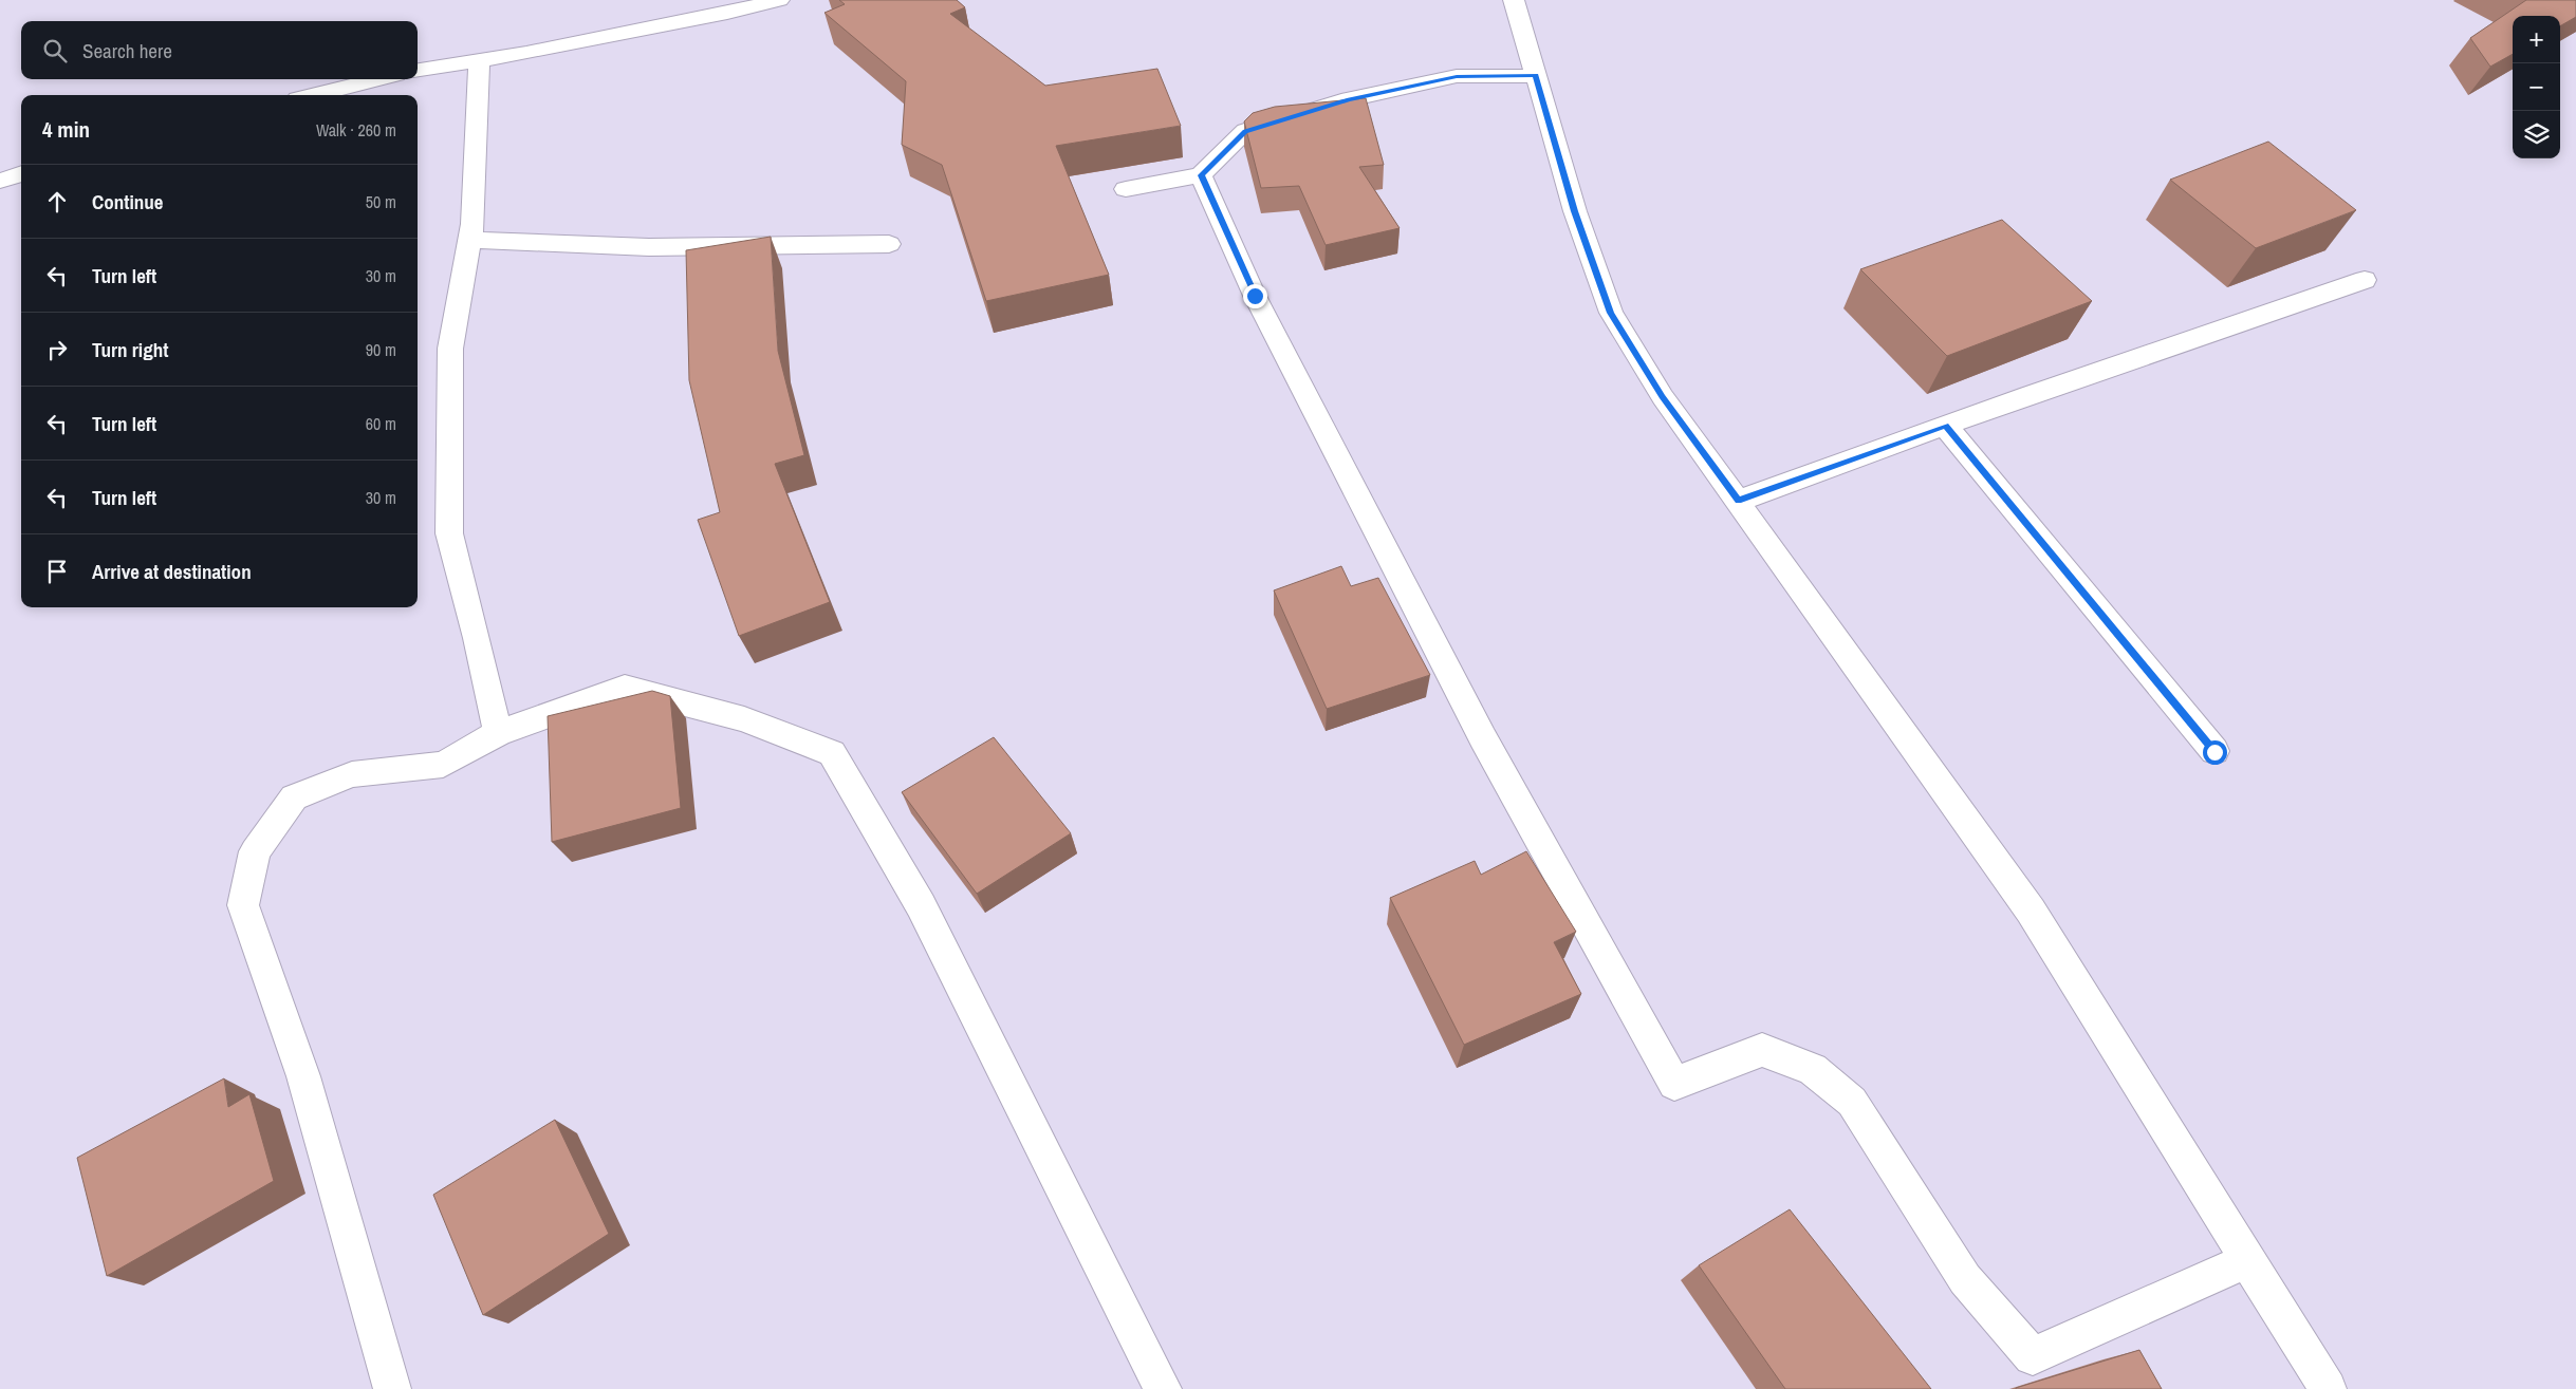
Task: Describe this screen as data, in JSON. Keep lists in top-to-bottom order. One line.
{"page":{"map_buttons":["+","−"],"search":"Search here","heading":["4 min","Walk · 260 m"],"list":[["Continue","50 m"],["Turn left","30 m"],["Turn right","90 m"],["Turn left","60 m"],["Turn left","30 m"],"Arrive at destination"]}}
